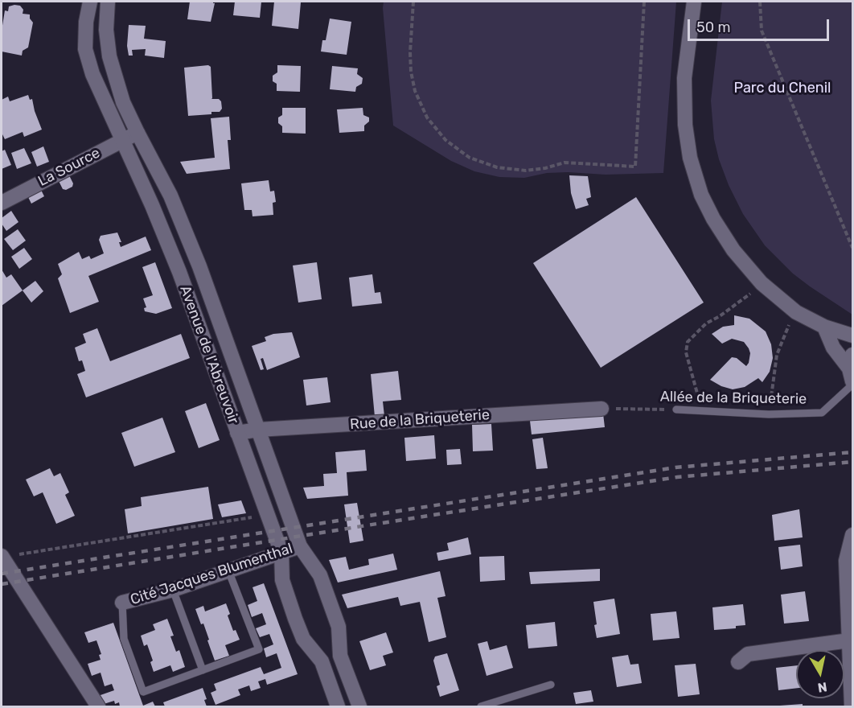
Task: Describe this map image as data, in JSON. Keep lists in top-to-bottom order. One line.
{"streets":{"street":["La Source","Avenue de l'Abreuvoir","Rue de la Briqueterie","Cité Jacques Blumenthal"],"lane":["Allée de la Briqueterie"]},"crossings":[["La Source","Avenue de l'Abreuvoir"],["Avenue de l'Abreuvoir","Rue de la Briqueterie"],["Avenue de l'Abreuvoir","Cité Jacques Blumenthal"],["Allée de la Briqueterie","Rue de la Briqueterie"]],"parks":["Parc du Chenil"],"scale_bar":"50 m","north":"bottom"}
